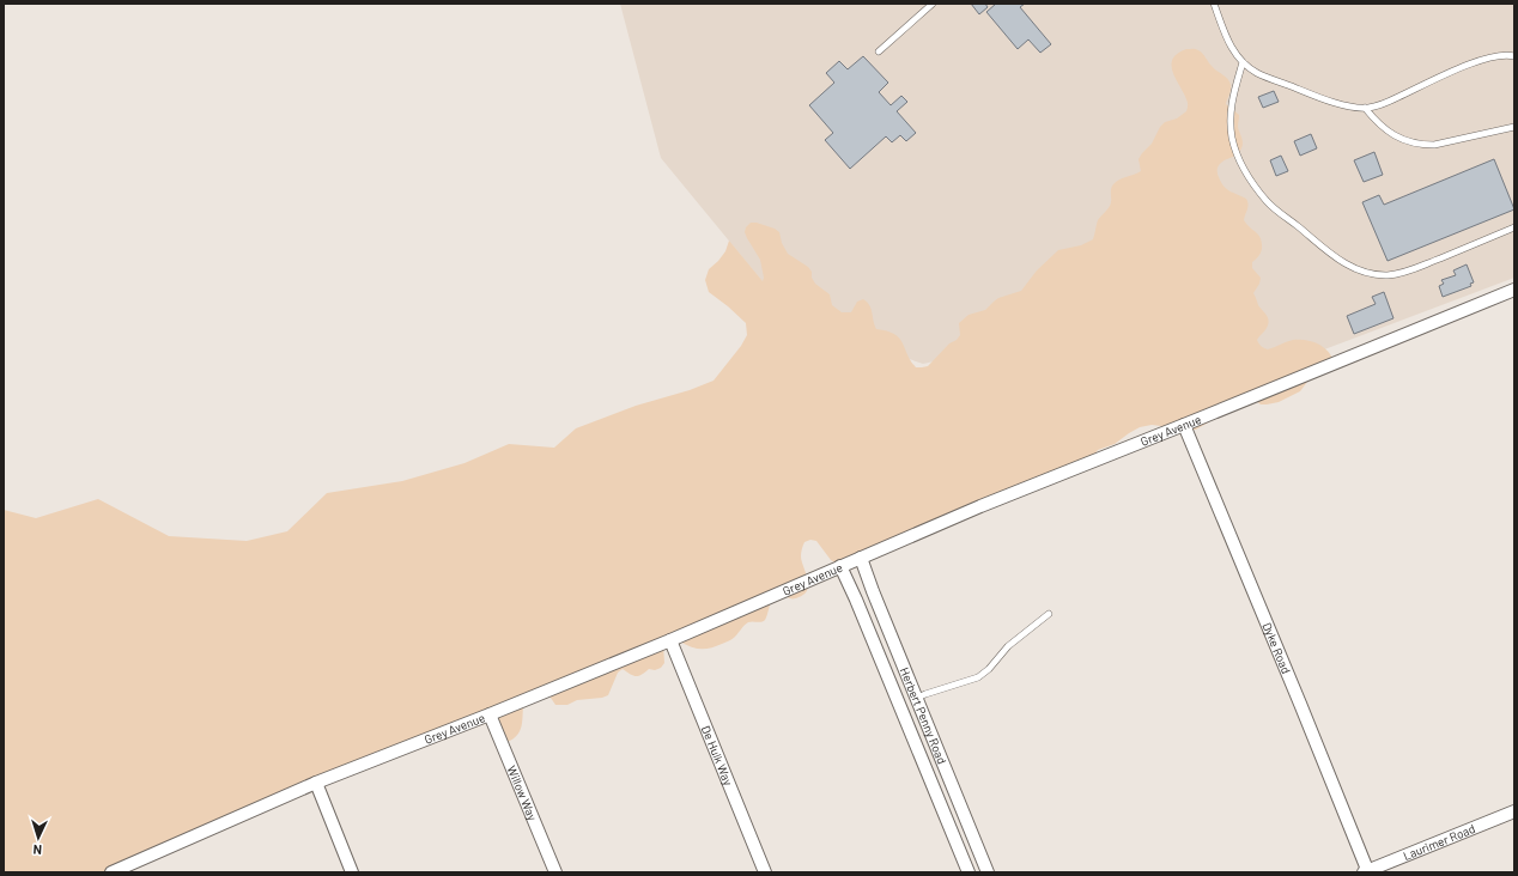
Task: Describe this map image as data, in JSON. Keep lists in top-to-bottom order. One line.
{"streets":{"street":["Grey Avenue","Dyke Road","Herbert Penny Road","De Hulk Way","Willow Way","Laurimer Road"]},"crossings":[["Grey Avenue","Dyke Road"],["Grey Avenue","Herbert Penny Road"],["Grey Avenue","De Hulk Way"],["Grey Avenue","Willow Way"],["Dyke Road","Laurimer Road"]],"north":"bottom"}
